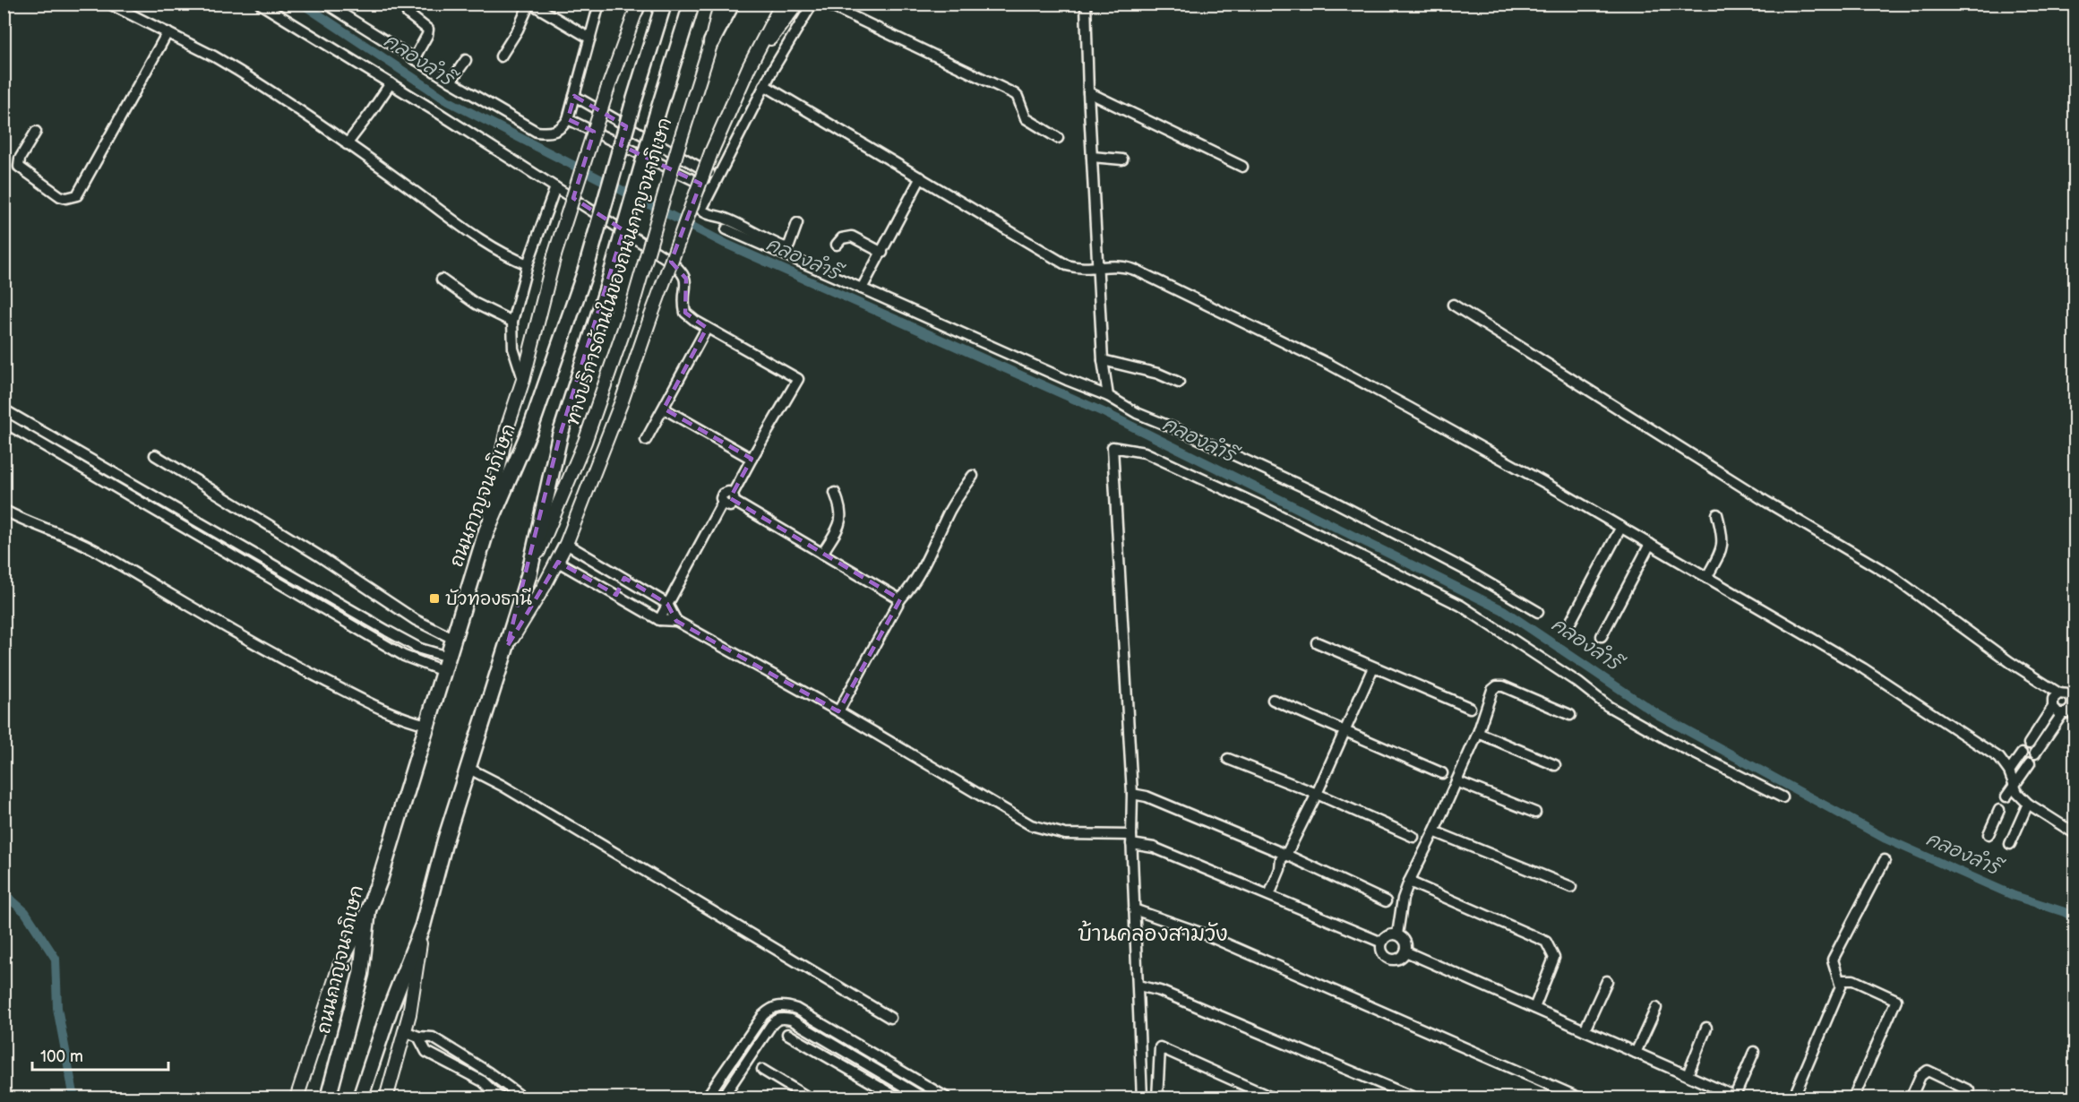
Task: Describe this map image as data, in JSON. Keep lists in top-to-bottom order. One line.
{"streets":{"highway":["ถนนกาญจนาภิเษก"],"main road":["ทางบริการด้านในของถนนกาญจนาภิเษก"]},"districts":["บ้านคลองสามวัง"],"water":["คลองลำรี"],"places":{"transit":["บัวทองธานี"]},"scale_bar":"100 m"}
